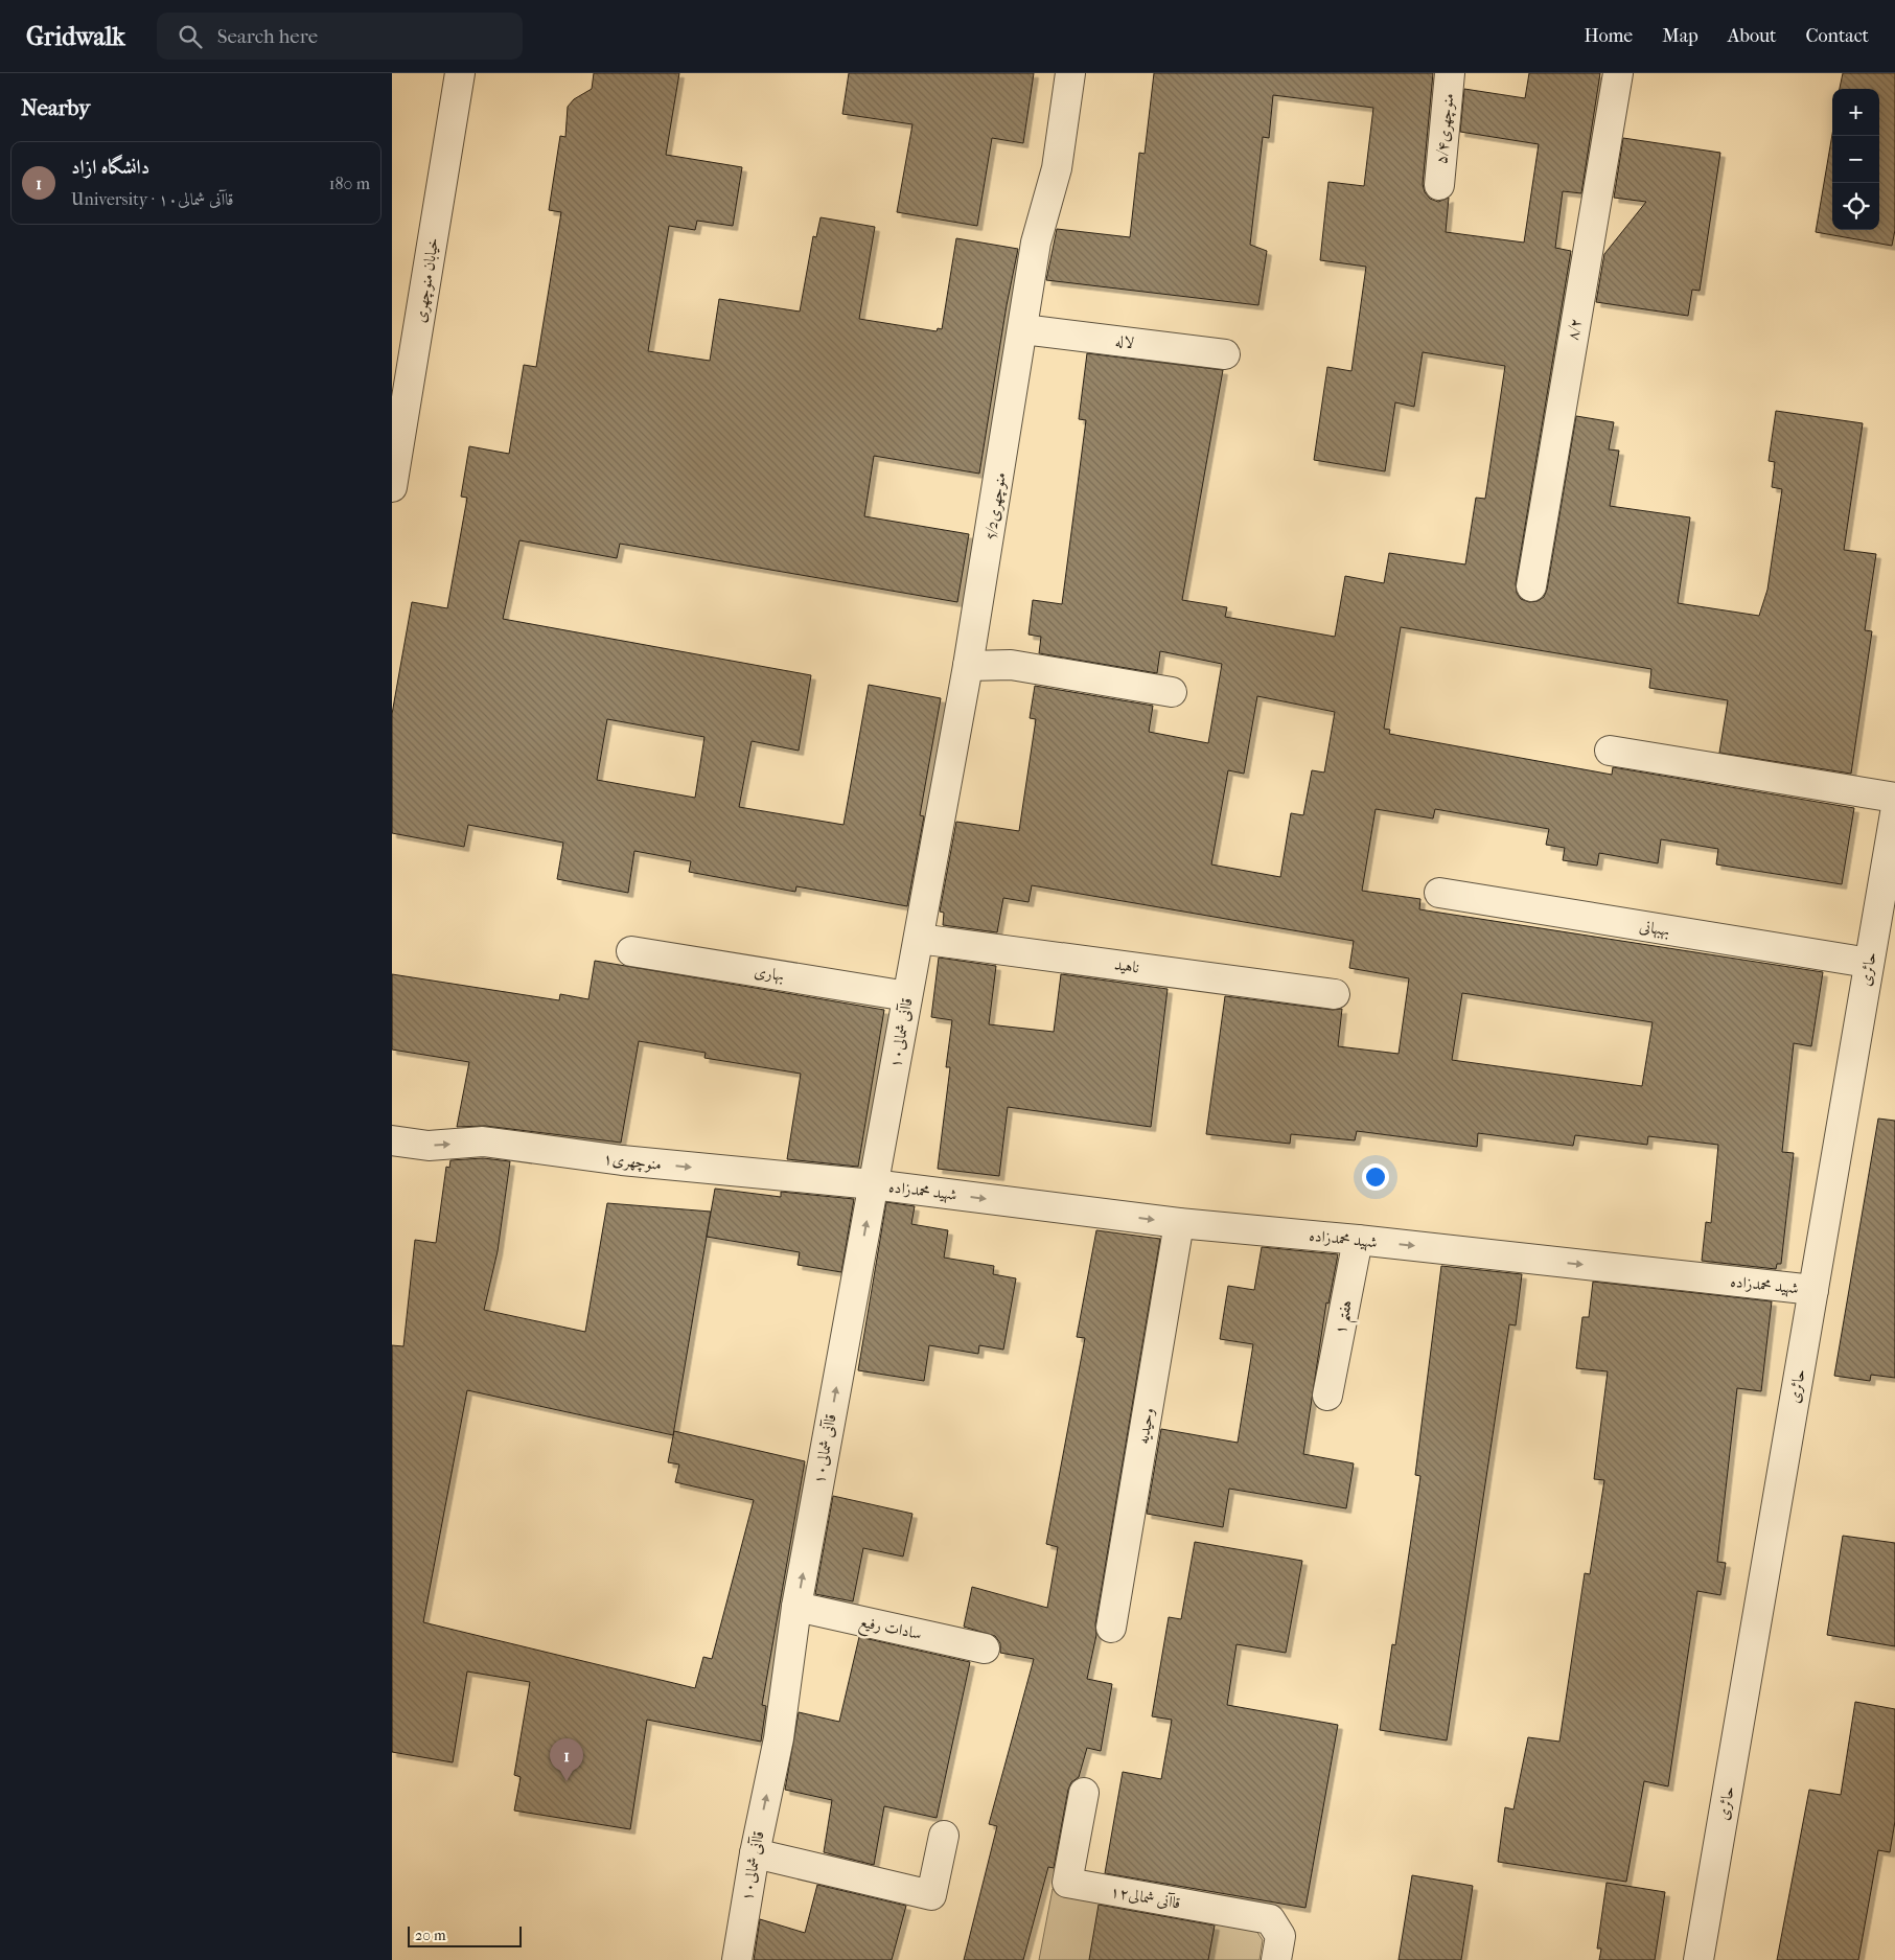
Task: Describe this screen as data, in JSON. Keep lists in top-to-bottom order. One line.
{"streets":{"street":["منوچهری۵/۴","خیابان منوچهری","۸/۲","لاله","5/2منوچهری","بهبهانی","ناهید","حائری","بهاری","قاآنی شمالی۱۰","منوچهری۱","شهید محمدزاده","هفتم ۱","وحیدیه","سادات رفیع","قاآنی شمالی۱۲"]},"crossings":[["لاله","5/2منوچهری"],["5/2منوچهری","ناهید"],["5/2منوچهری","قاآنی شمالی۱۰"],["بهبهانی","حائری"],["ناهید","قاآنی شمالی۱۰"],["حائری","شهید محمدزاده"],["بهاری","قاآنی شمالی۱۰"],["قاآنی شمالی۱۰","منوچهری۱"],["قاآنی شمالی۱۰","شهید محمدزاده"],["قاآنی شمالی۱۰","سادات رفیع"],["منوچهری۱","شهید محمدزاده"],["شهید محمدزاده","هفتم ۱"],["شهید محمدزاده","وحیدیه"]],"one_way":["قاآنی شمالی۱۰","منوچهری۱","شهید محمدزاده"],"scale_bar":"20 m","page":{"header":"Gridwalk","search":"Search here","nav":["Home","Map","About","Contact"],"heading":"Nearby","map_buttons":["+","−"],"list":[{"mark":"1","name":"دانشگاه ازاد","note":"University · قاآنی شمالی۱۰","value":"180 m"}],"pins":"1","scale":"20 m"}}
